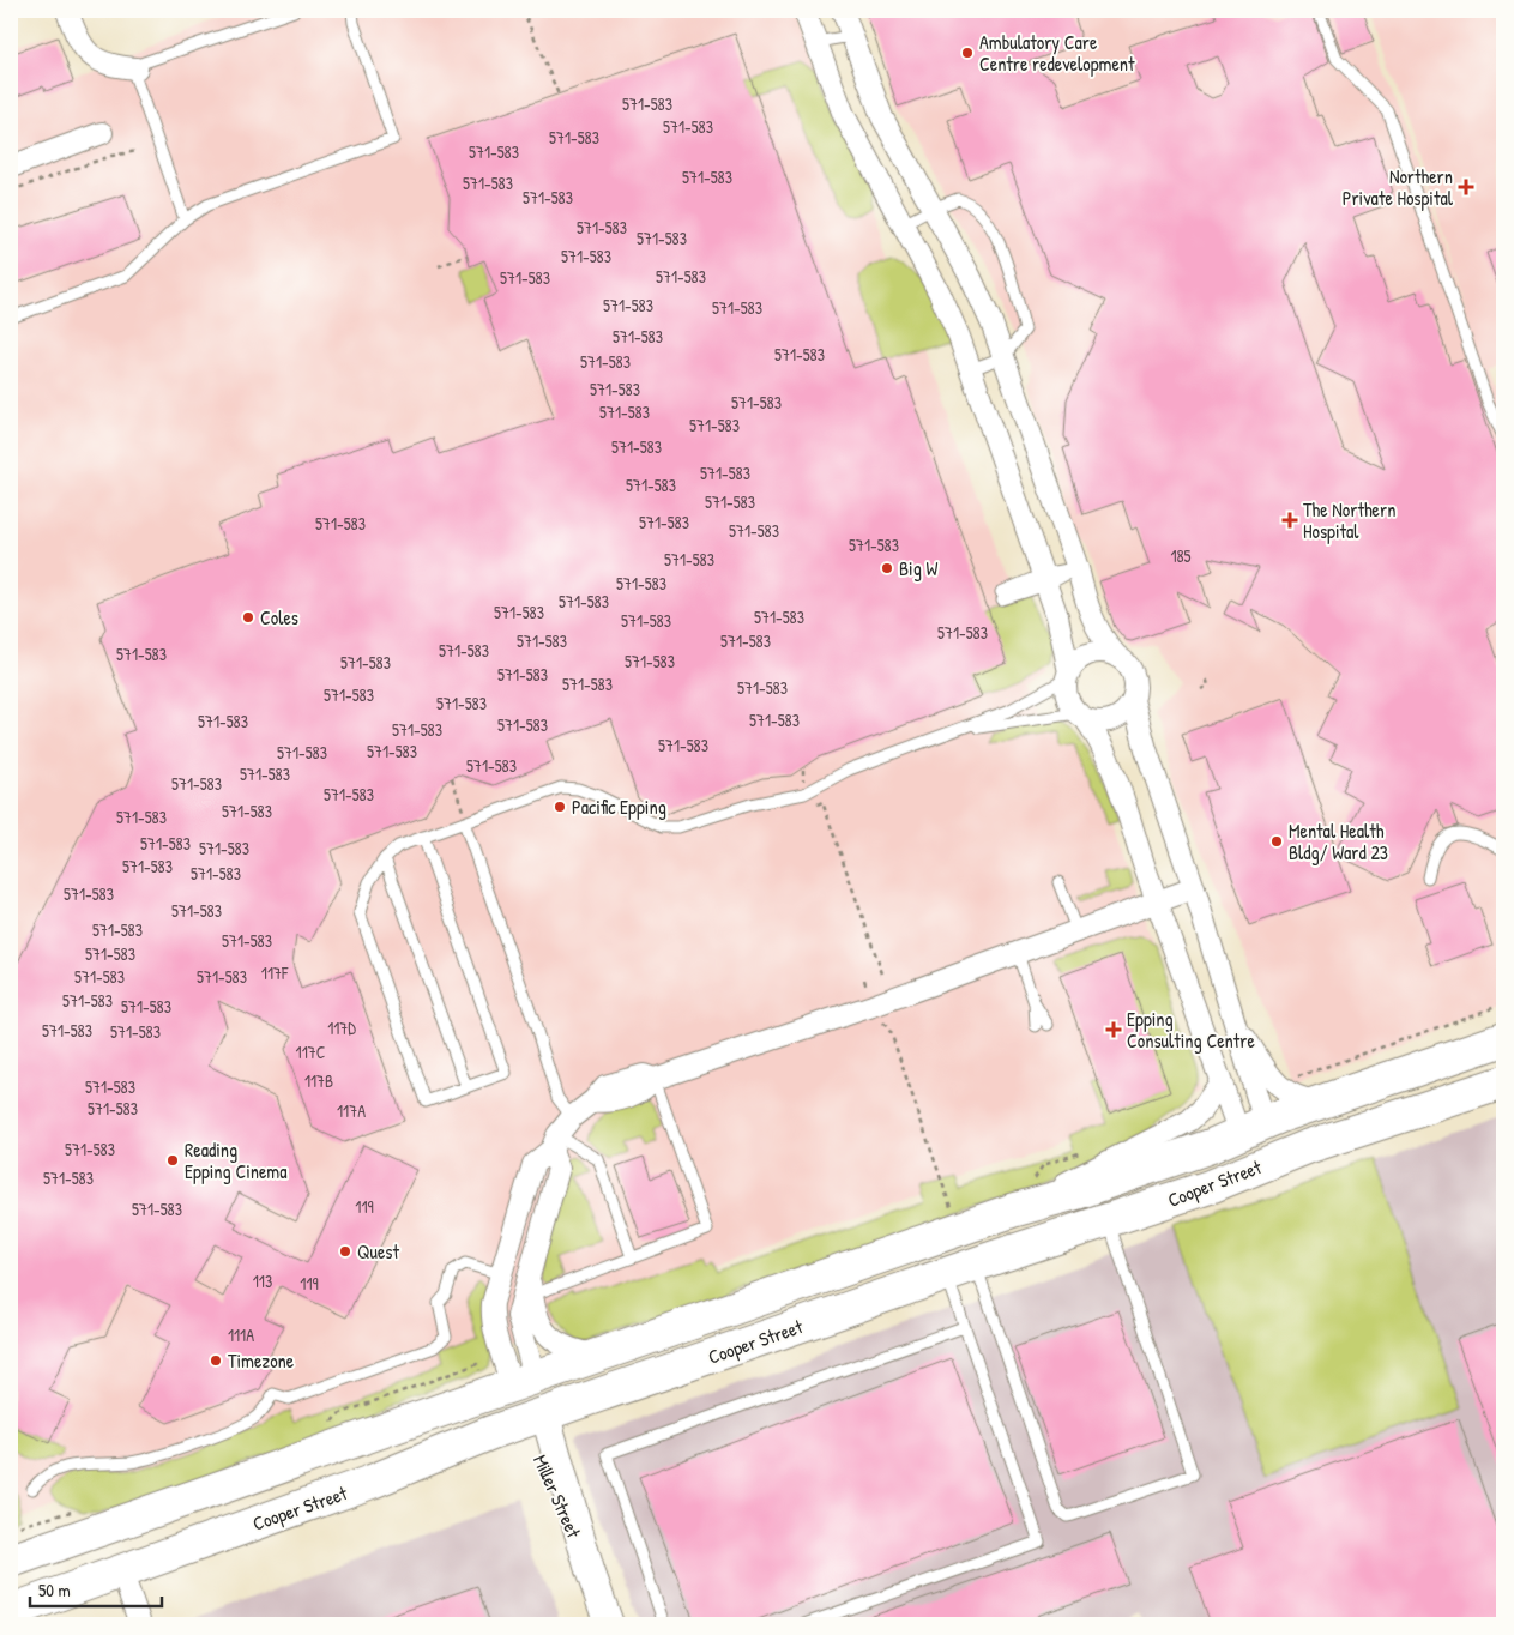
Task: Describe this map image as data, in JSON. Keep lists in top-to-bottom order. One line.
{"streets":{"main road":["Cooper Street"],"street":["Miller Street"]},"crossings":[["Cooper Street","Miller Street"]],"places":{"other":["Ambulatory Care Centre redevelopment","Big W","Coles","Pacific Epping","Mental Health Bldg/ Ward 23","Reading Epping Cinema","Quest","Timezone"],"health":["Northern Private Hospital","The Northern Hospital","Epping Consulting Centre"]},"house_numbers":["571-583","571-583","571-583","571-583","571-583","571-583","571-583","571-583","571-583","571-583","571-583","571-583","571-583","571-583","571-583","571-583","571-583","571-583","571-583","571-583","571-583","571-583","571-583","571-583","571-583","571-583","571-583","571-583","571-583","185","571-583","571-583","571-583","571-583","571-583","571-583","571-583","571-583","571-583","571-583","571-583","571-583","571-583","571-583","571-583","571-583","571-583","571-583","571-583","571-583","571-583","571-583","571-583","571-583","571-583","571-583","571-583","571-583","571-583","571-583","571-583","571-583","571-583","571-583","571-583","571-583","571-583","571-583","571-583","571-583","117F","571-583","571-583","571-583","571-583","117D","571-583","571-583","117C","117B","571-583","571-583","117A","571-583","571-583","119","571-583","113","119","111A"],"scale_bar":"50 m"}
